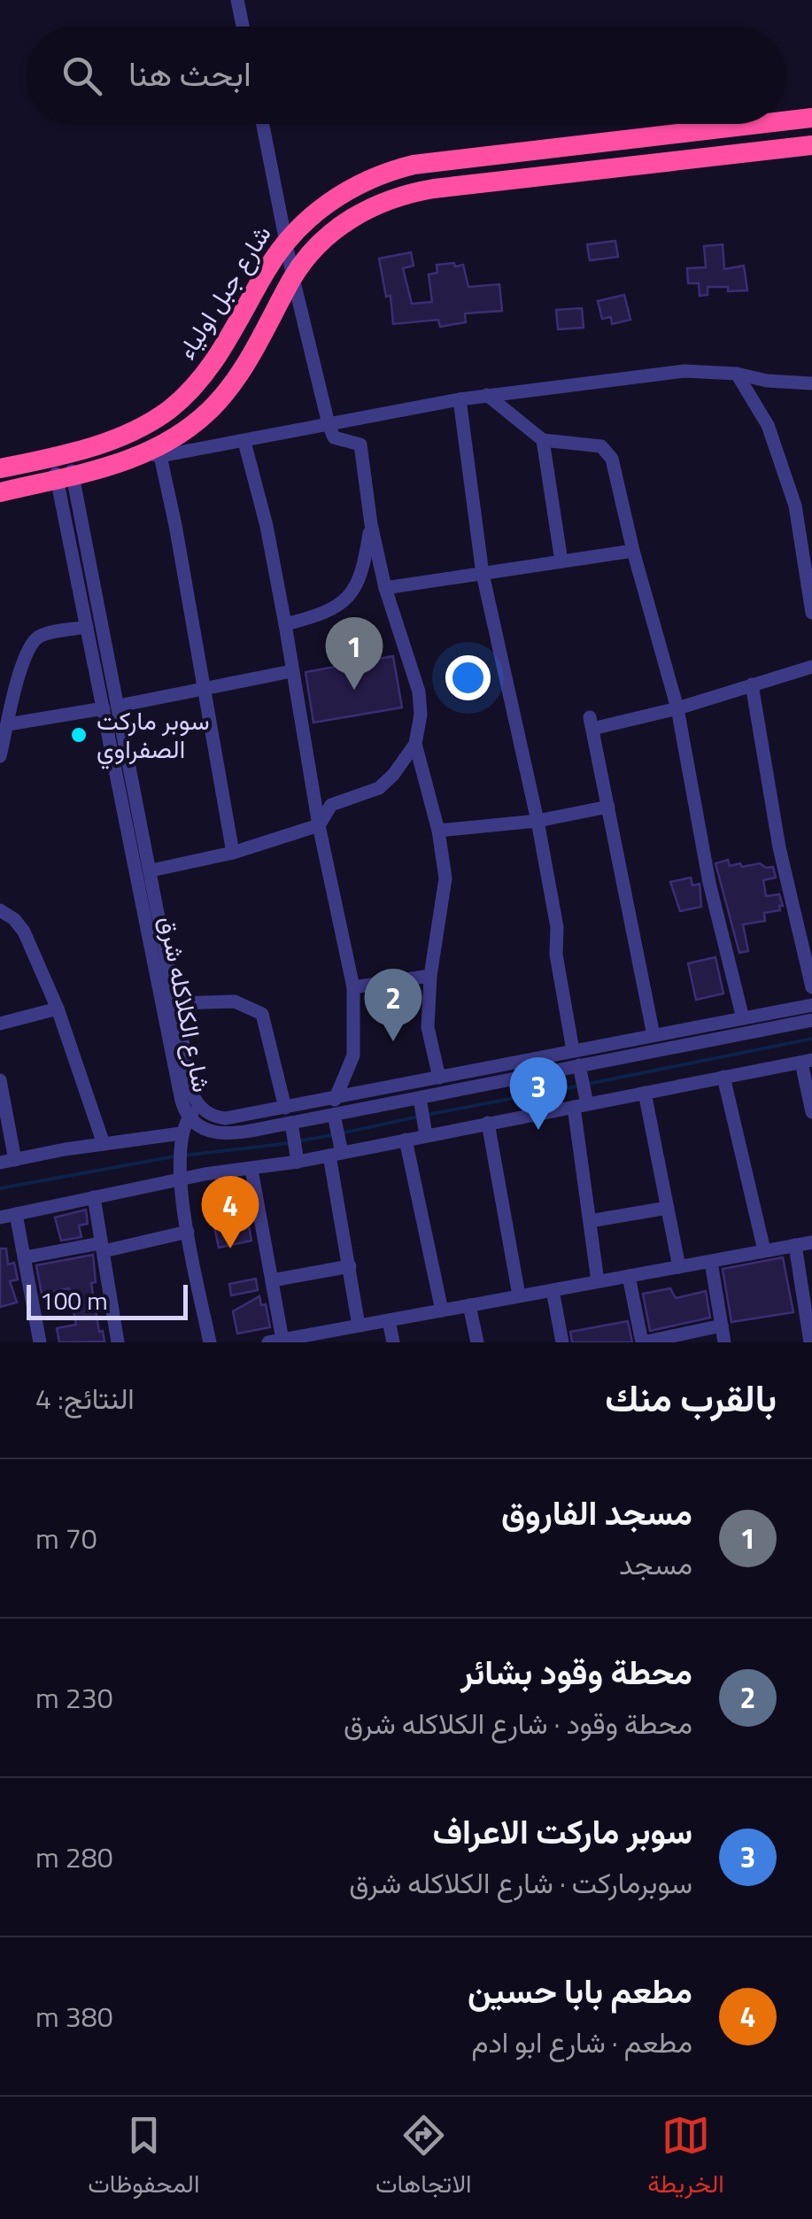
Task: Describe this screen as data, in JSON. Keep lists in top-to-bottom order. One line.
{"streets":{"highway":["شارع جبل اولياء"],"street":["شارع الكلاكله شرق"]},"crossings":[["شارع جبل اولياء","شارع الكلاكله شرق"]],"places":["سوبر ماركت الصفراوي"],"scale_bar":"100 m","page":{"search":"ابحث هنا","pins":["1","2","3","4"],"scale":"100 m","heading":["بالقرب منك","النتائج: 4"],"list":[{"mark":"1","name":"مسجد الفاروق","note":"مسجد","value":"70 m"},{"mark":"2","name":"محطة وقود بشائر","note":"محطة وقود · شارع الكلاكله شرق","value":"230 m"},{"mark":"3","name":"سوبر ماركت الاعراف","note":"سوبرماركت · شارع الكلاكله شرق","value":"280 m"},{"mark":"4","name":"مطعم بابا حسين","note":"مطعم · شارع ابو ادم","value":"380 m"}],"nav":["الخريطة","الاتجاهات","المحفوظات"]}}
